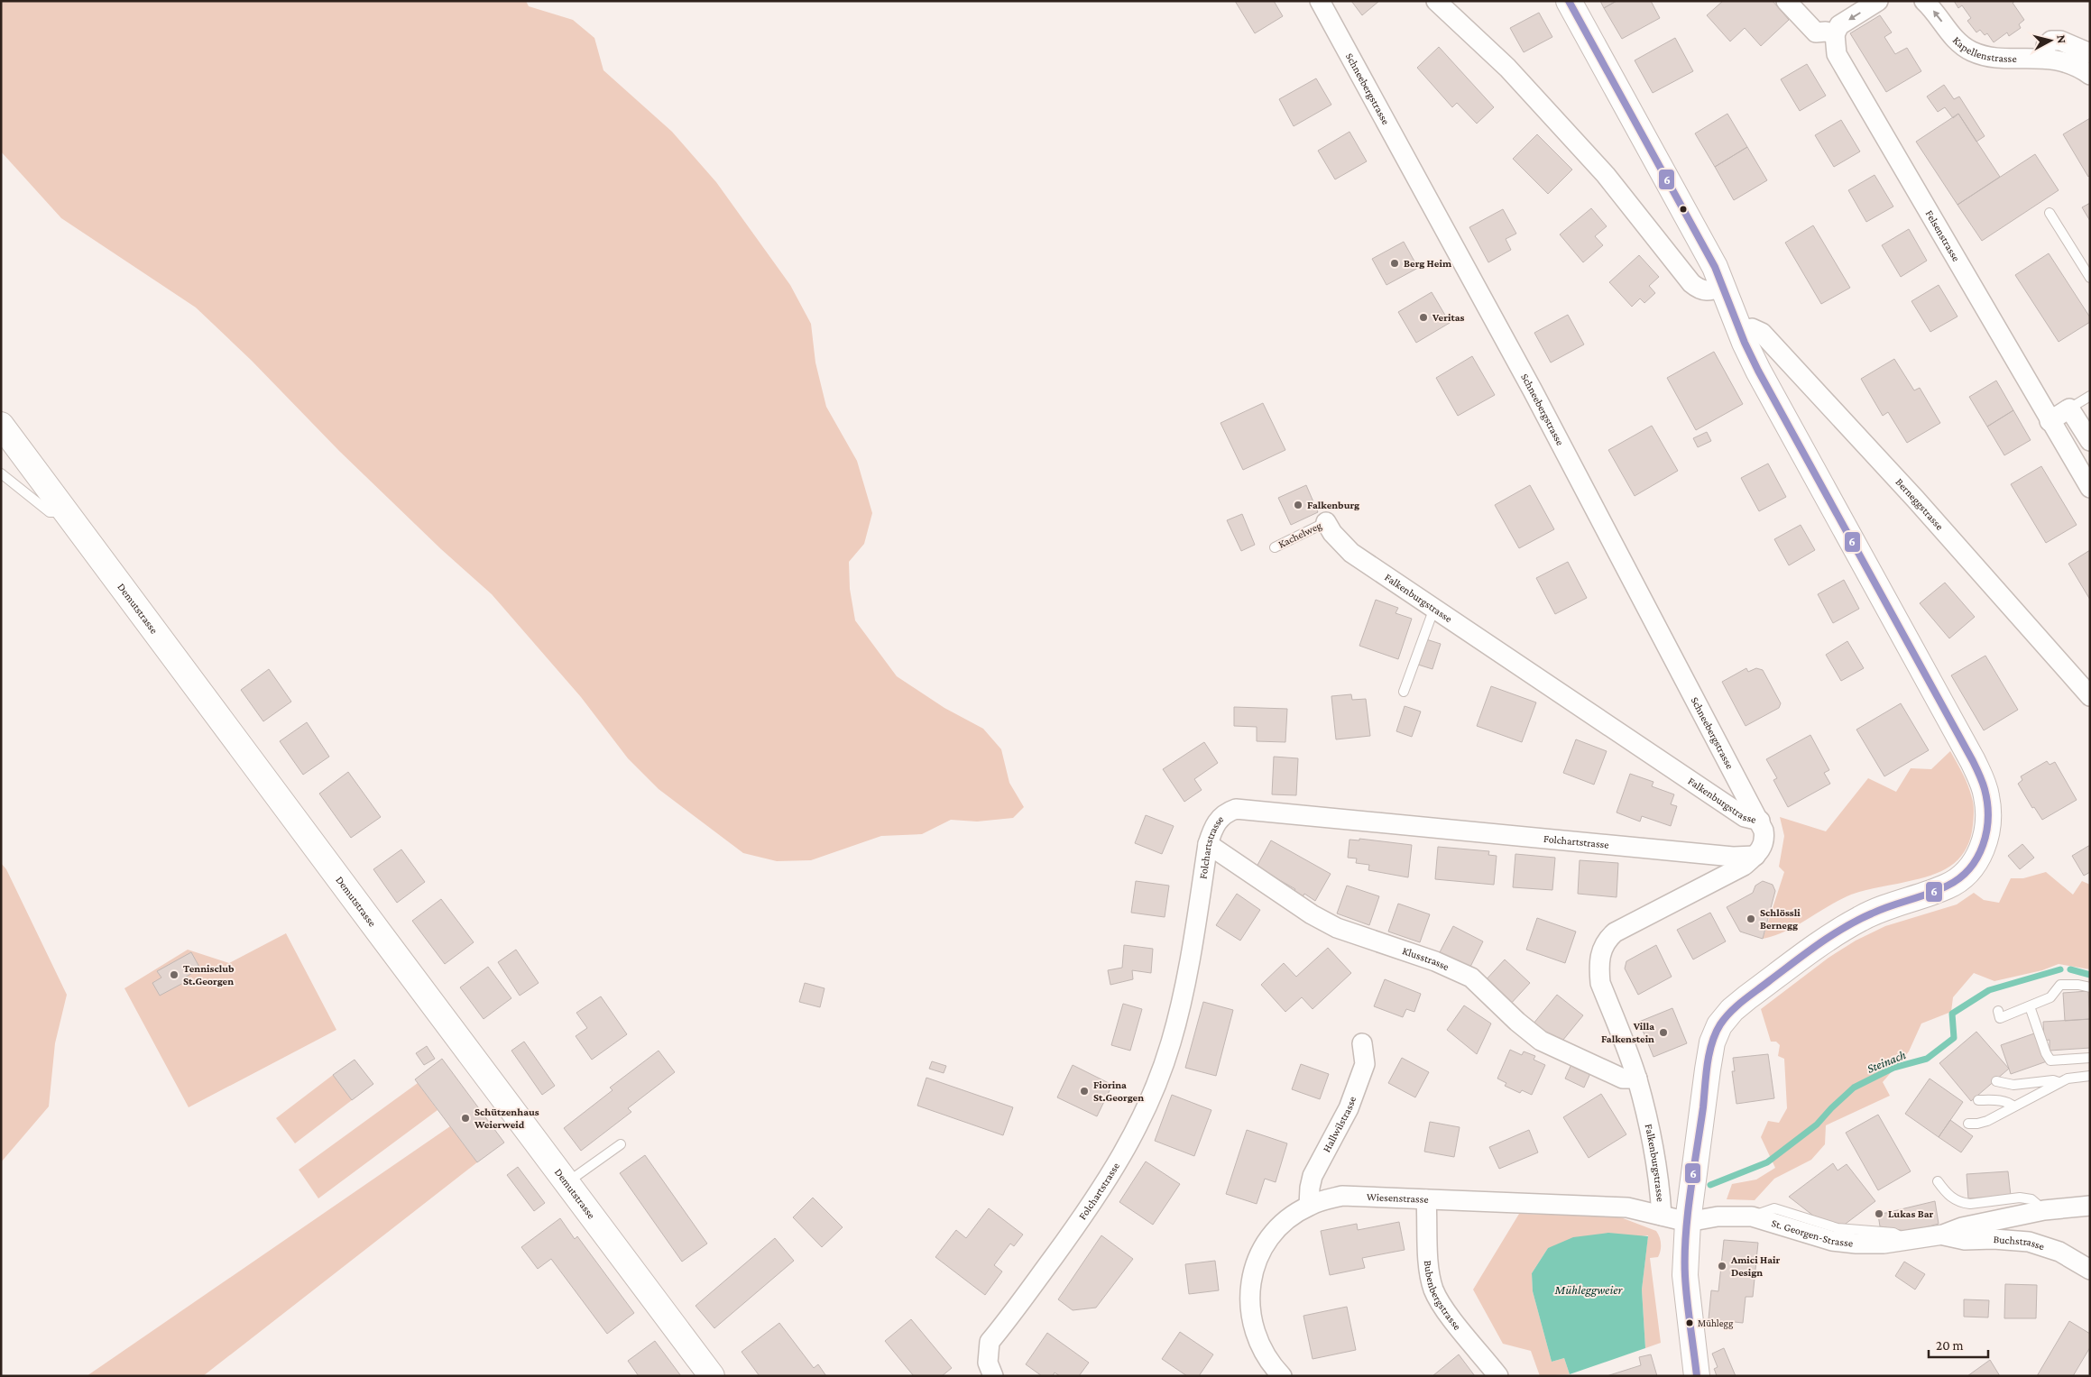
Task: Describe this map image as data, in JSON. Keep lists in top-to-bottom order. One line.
{"streets":{"street":["Kapellenstrasse","Schneebergstrasse","Felsenstrasse","Berneggstrasse","Falkenburgstrasse","Demutstrasse","Folchartstrasse","Klusstrasse","Hallwilstrasse","Wiesenstrasse","St. Georgen-Strasse","Buchstrasse","Bubenbergstrasse"],"lane":["Kachelweg"]},"crossings":[["Schneebergstrasse","Falkenburgstrasse"],["Kachelweg","Falkenburgstrasse"],["Falkenburgstrasse","Folchartstrasse"],["Falkenburgstrasse","Klusstrasse"],["Falkenburgstrasse","Wiesenstrasse"],["Folchartstrasse","Klusstrasse"],["Hallwilstrasse","Wiesenstrasse"],["Wiesenstrasse","St. Georgen-Strasse"],["Wiesenstrasse","Bubenbergstrasse"],["St. Georgen-Strasse","Buchstrasse"]],"one_way":["Kapellenstrasse"],"water":["Steinach","Mühleggweier"],"places":["Berg Heim","Veritas","Falkenburg","Schlössli Bernegg","Tennisclub St.Georgen","Villa Falkenstein","Fiorina St.Georgen","Schützenhaus Weierweid","Lukas Bar","Amici Hair Design","Mühlegg"],"lines":["transit line 6"],"scale_bar":"20 m","north":"right"}
